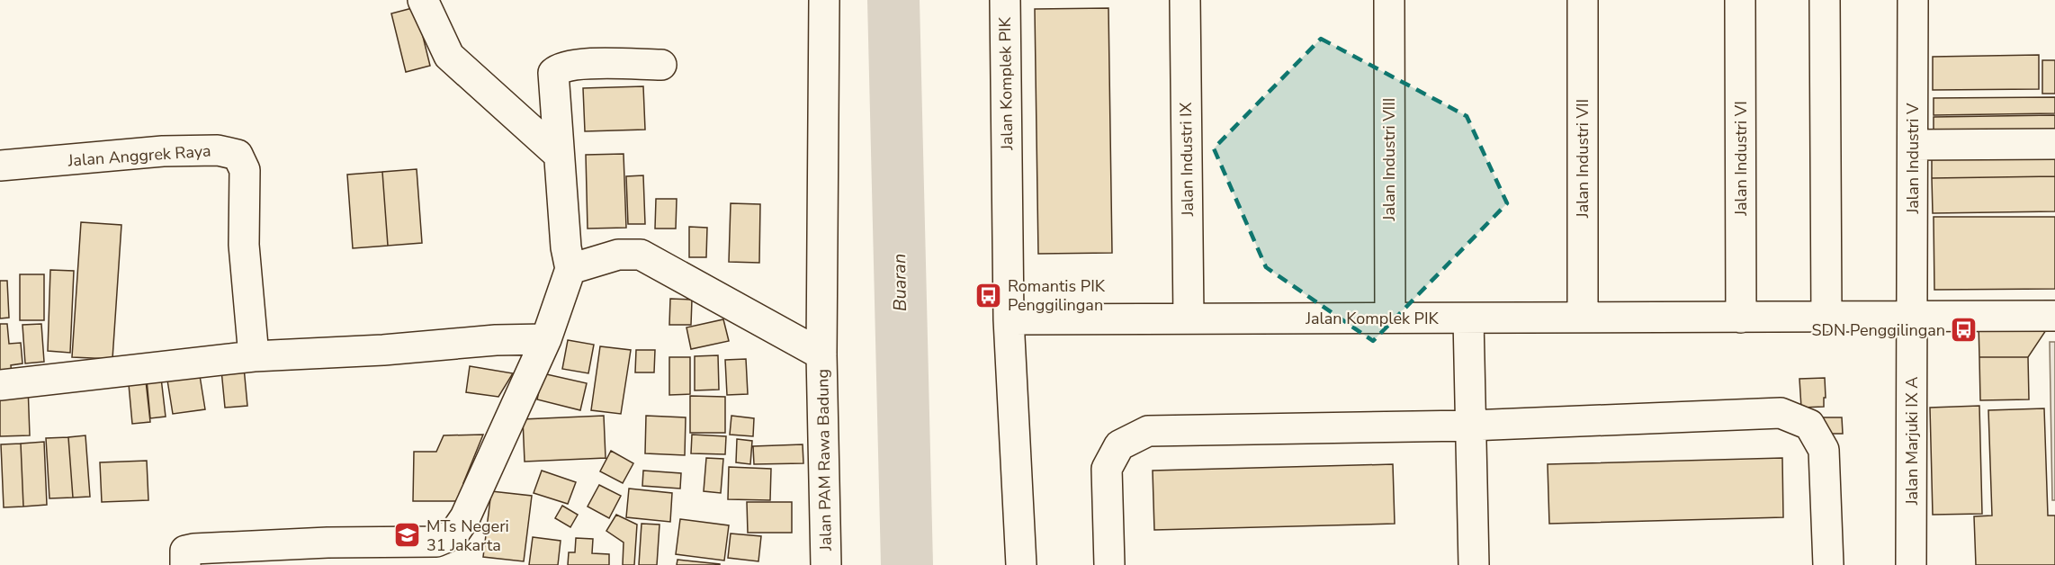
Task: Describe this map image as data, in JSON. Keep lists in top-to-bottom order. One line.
{"streets":{"street":["Jalan Komplek PIK","Jalan Anggrek Raya","Jalan Industri VII","Jalan Industri VI","Jalan Industri V","Jalan Industri IX","Jalan Industri VIII","Jalan Marjuki IX A","Jalan PAM Rawa Badung"]},"crossings":[["Jalan Komplek PIK","Jalan Industri VII"],["Jalan Komplek PIK","Jalan Industri VI"],["Jalan Komplek PIK","Jalan Industri V"],["Jalan Komplek PIK","Jalan Industri IX"],["Jalan Komplek PIK","Jalan Industri VIII"],["Jalan Komplek PIK","Jalan Marjuki IX A"],["Jalan Industri V","Jalan Marjuki IX A"]],"water":["Buaran"],"places":{"bus stop":["Romantis PIK Penggilingan","SDN Penggilingan"],"school or university":["MTs Negeri 31 Jakarta"]}}
